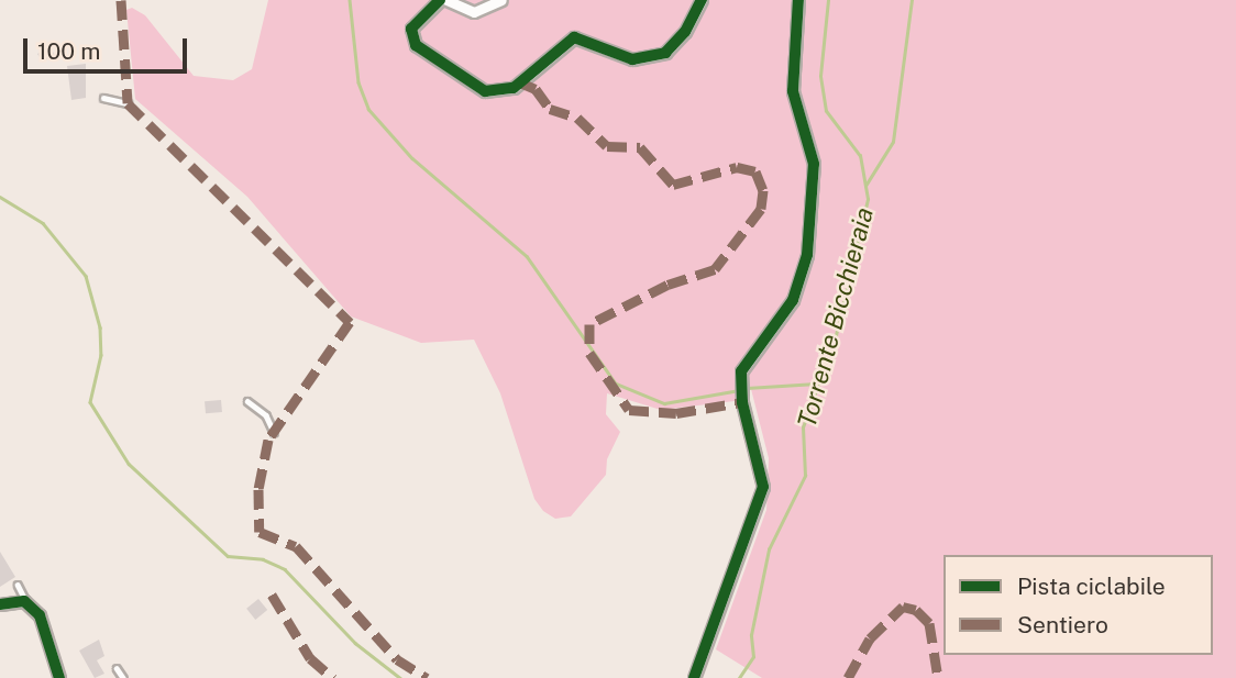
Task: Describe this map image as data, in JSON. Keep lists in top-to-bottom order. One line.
{"water":["Torrente Bicchieraia"],"legend":["Pista ciclabile","Sentiero"],"scale_bar":"100 m"}
